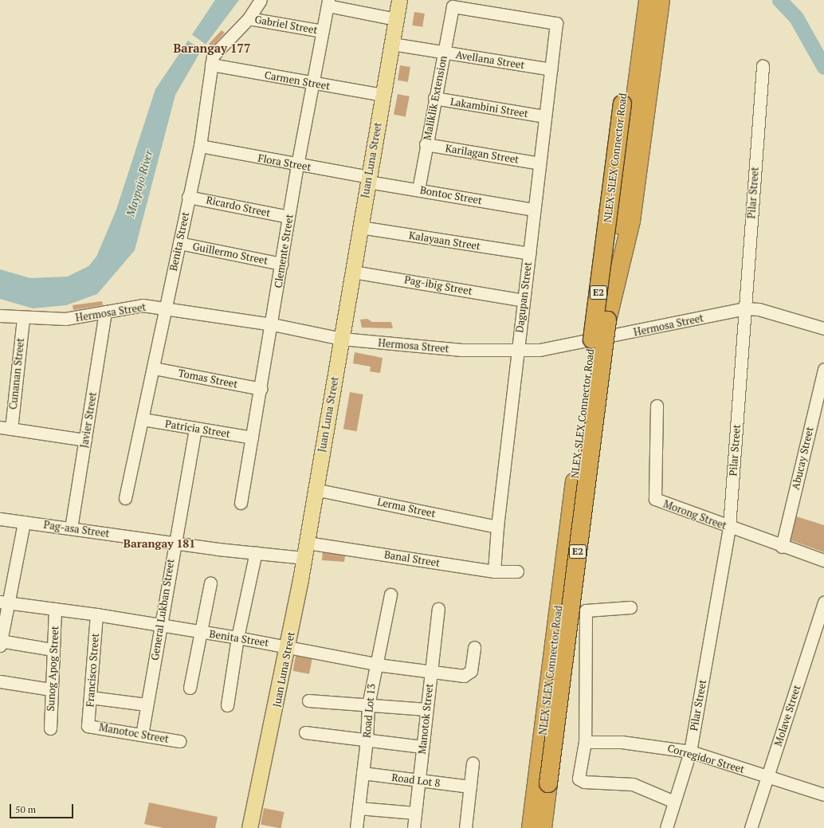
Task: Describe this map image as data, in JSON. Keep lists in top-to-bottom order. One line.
{"streets":{"highway":["NLEX-SLEX Connector Road","E2"],"main road":["Juan Luna Street"],"street":["Gabriel Street","Avellana Street","Carmen Street","Maliklik Extension","Lakambini Street","Karilagan Street","Flora Street","Pilar Street","Bontoc Street","Ricardo Street","Kalayaan Street","Benita Street","Clemente Street","Guillermo Street","Pag-ibig Street","Dagupan Street","Hermosa Street","Cunanan Street","Tomas Street","Javier Street","Patricia Street","Abucay Street","Lerma Street","Morong Street","Pag-asa Street","Banal Street","General Lukban Street","Sunog Apog Street","Francisco Street","Road Lot 13","Molave Street","Manotok Street","Manotoc Street","Corregidor Street","Road Lot 8"]},"crossings":[["Gabriel Street","Benita Street"],["Gabriel Street","Clemente Street"],["Avellana Street","Maliklik Extension"],["Avellana Street","Juan Luna Street"],["Avellana Street","Dagupan Street"],["Carmen Street","Juan Luna Street"],["Carmen Street","Benita Street"],["Carmen Street","Clemente Street"],["Maliklik Extension","Lakambini Street"],["Maliklik Extension","Karilagan Street"],["Maliklik Extension","Bontoc Street"],["Maliklik Extension","Dagupan Street"],["Lakambini Street","Dagupan Street"],["Karilagan Street","Dagupan Street"],["Juan Luna Street","Flora Street"],["Juan Luna Street","Bontoc Street"],["Juan Luna Street","Kalayaan Street"],["Juan Luna Street","Benita Street"],["Juan Luna Street","Pag-ibig Street"],["Juan Luna Street","Hermosa Street"],["Juan Luna Street","Lerma Street"],["Juan Luna Street","Pag-asa Street"],["Juan Luna Street","Banal Street"],["Flora Street","Bontoc Street"],["Flora Street","Benita Street"],["Flora Street","Clemente Street"],["Pilar Street","Hermosa Street"],["Pilar Street","Morong Street"],["Pilar Street","Corregidor Street"],["Bontoc Street","Dagupan Street"],["Ricardo Street","Benita Street"],["Ricardo Street","Clemente Street"],["Kalayaan Street","Dagupan Street"],["Benita Street","Guillermo Street"],["Benita Street","Hermosa Street"],["Benita Street","Tomas Street"],["Benita Street","Patricia Street"],["Benita Street","General Lukban Street"],["Benita Street","Sunog Apog Street"],["Benita Street","Francisco Street"],["Benita Street","Road Lot 13"],["Benita Street","Manotok Street"],["Clemente Street","Guillermo Street"],["Clemente Street","Hermosa Street"],["Clemente Street","Tomas Street"],["Clemente Street","Patricia Street"],["Pag-ibig Street","Dagupan Street"],["Dagupan Street","Hermosa Street"],["Dagupan Street","Lerma Street"],["Dagupan Street","Banal Street"],["Hermosa Street","Cunanan Street"],["Hermosa Street","Javier Street"],["Javier Street","Pag-asa Street"],["Patricia Street","General Lukban Street"],["Abucay Street","Morong Street"],["Pag-asa Street","General Lukban Street"],["General Lukban Street","Manotoc Street"],["Francisco Street","Manotoc Street"],["Road Lot 13","Road Lot 8"],["Molave Street","Corregidor Street"],["Manotok Street","Road Lot 8"]],"districts":["Barangay 177","Barangay 181"],"water":["Maypajo River"],"scale_bar":"50 m"}
